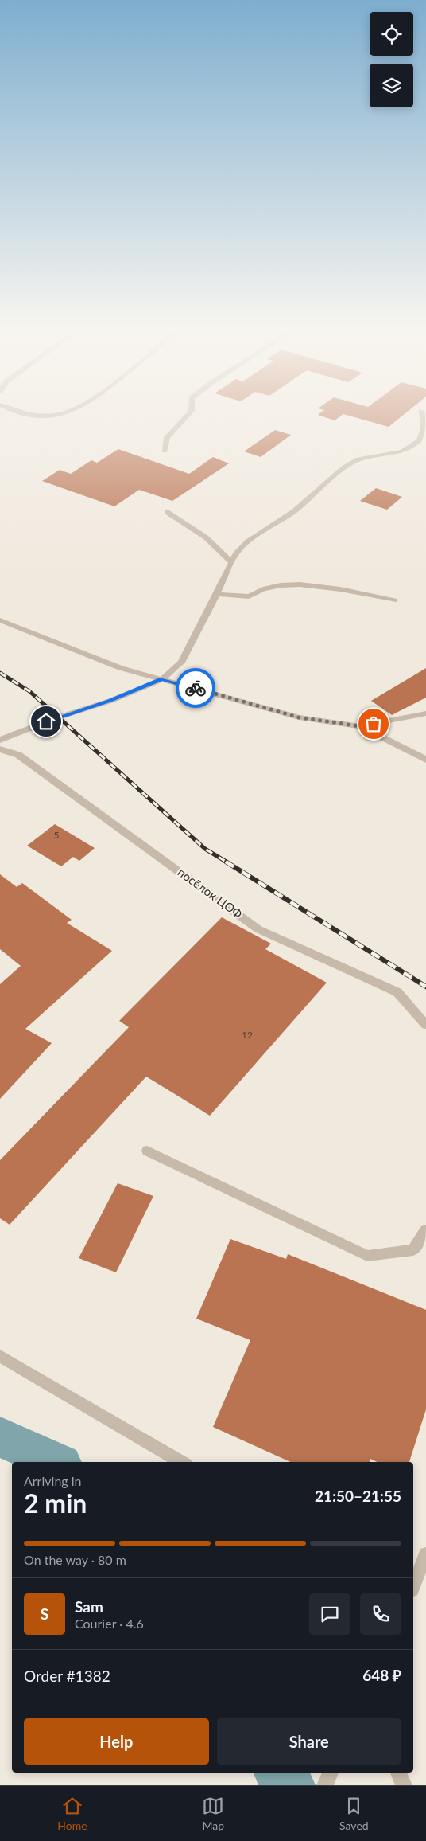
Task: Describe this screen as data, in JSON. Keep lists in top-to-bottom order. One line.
{"streets":{"street":["посёлок ЦОФ"]},"house_numbers":["5","12"],"page":{"heading":["2 min","Arriving in","21:50–21:55"],"panel":["Sam","Courier · 4.6","Order #1382","648 ₽"],"bar":"On the way · 80 m","round":"S","buttons":["Help","Share"],"tabs":["Home","Map","Saved"]}}
